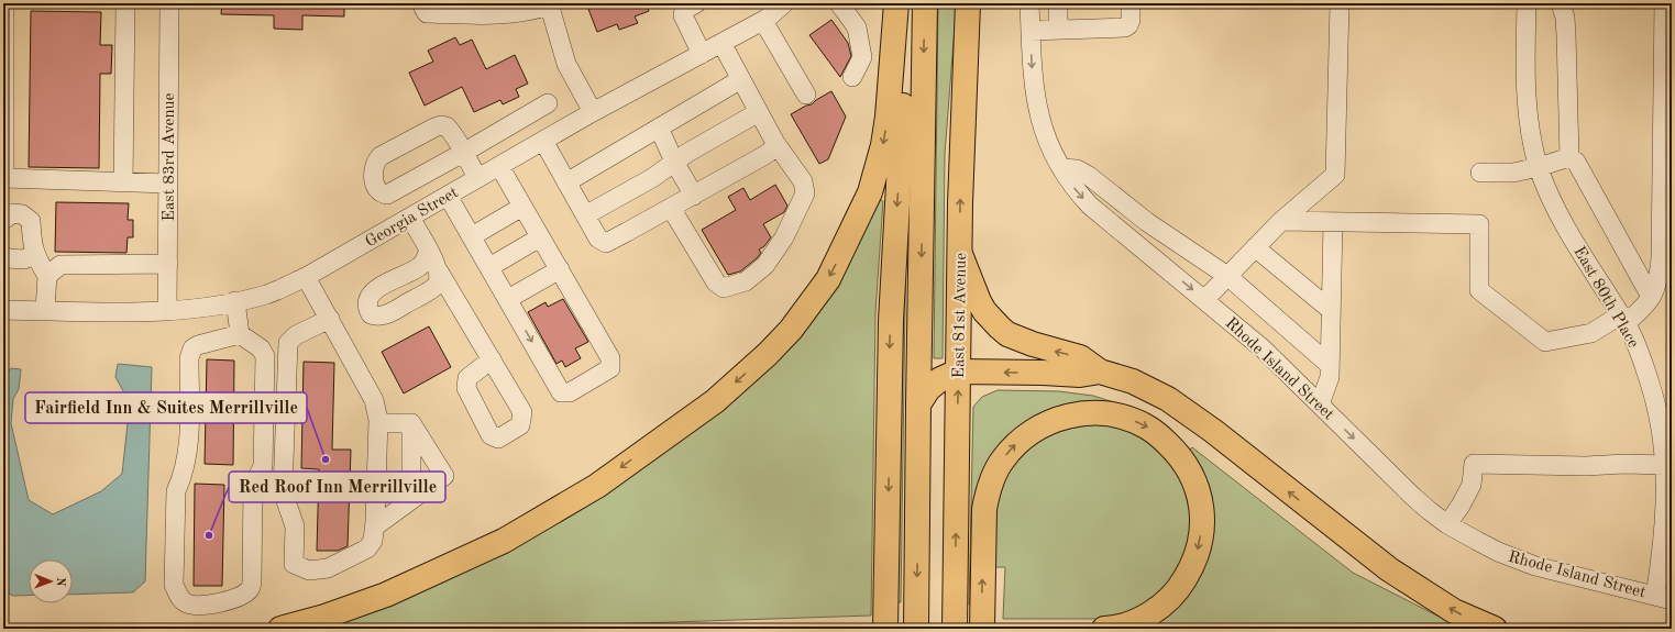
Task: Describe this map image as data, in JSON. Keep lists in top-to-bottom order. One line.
{"streets":{"main road":["East 81st Avenue"],"street":["East 83rd Avenue","Georgia Street","East 80th Place","Rhode Island Street"]},"crossings":[["East 83rd Avenue","Georgia Street"],["East 80th Place","Rhode Island Street"]],"places":["Fairfield Inn & Suites Merrillville","Red Roof Inn Merrillville"],"north":"right"}
